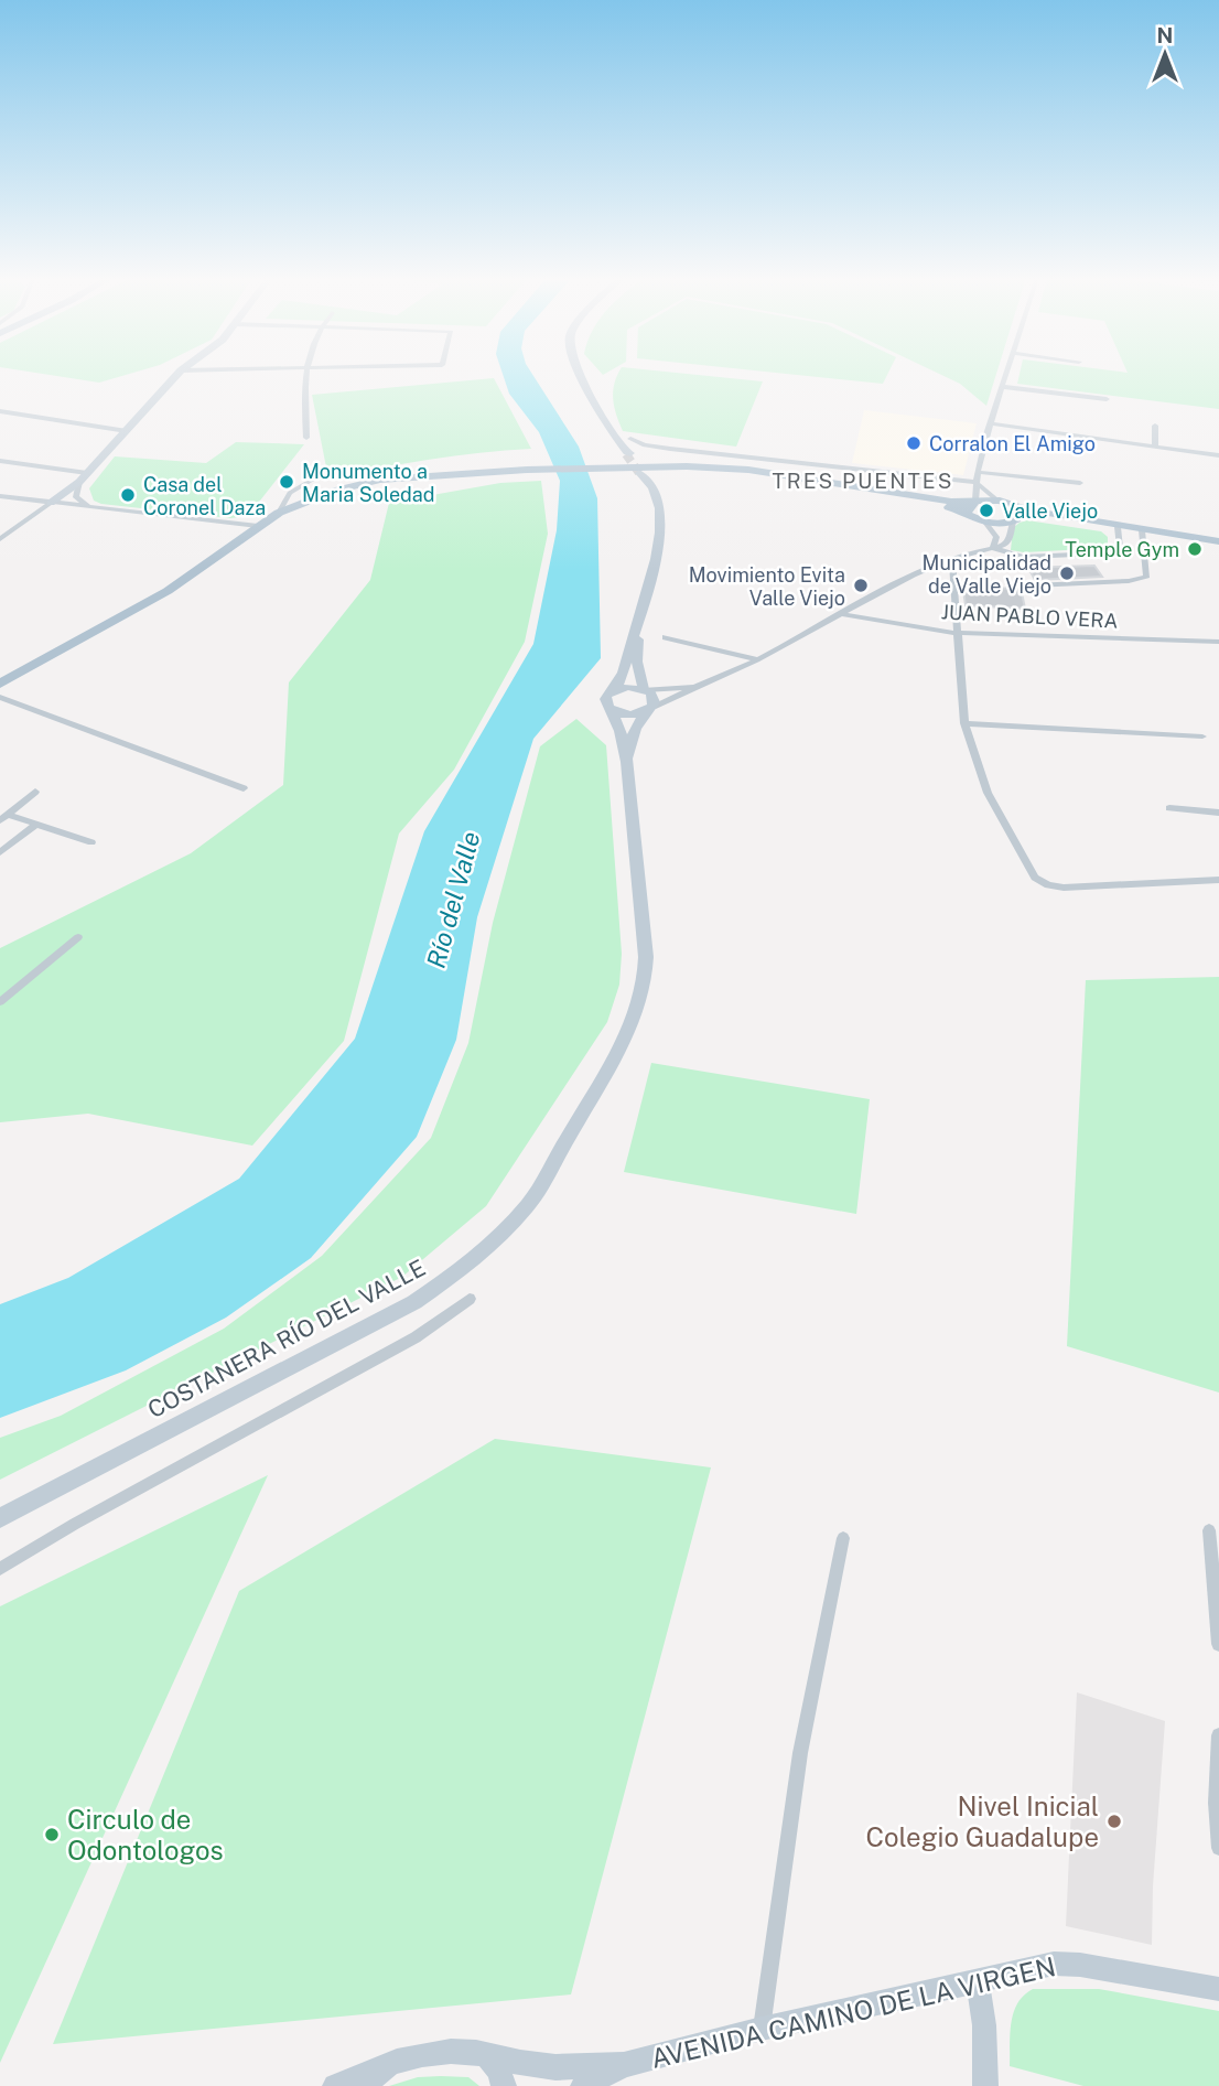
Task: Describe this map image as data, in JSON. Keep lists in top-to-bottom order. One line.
{"streets":{"main road":["COSTANERA RÍO DEL VALLE","AVENIDA CAMINO DE LA VIRGEN"],"street":["JUAN PABLO VERA"]},"districts":["TRES PUENTES"],"water":["Río del Valle"],"places":["Corralon El Amigo","Monumento a Maria Soledad","Casa del Coronel Daza","Valle Viejo","Temple Gym","Municipalidad de Valle Viejo","Movimiento Evita Valle Viejo","Nivel Inicial Colegio Guadalupe","Circulo de Odontologos"],"north":"top"}
